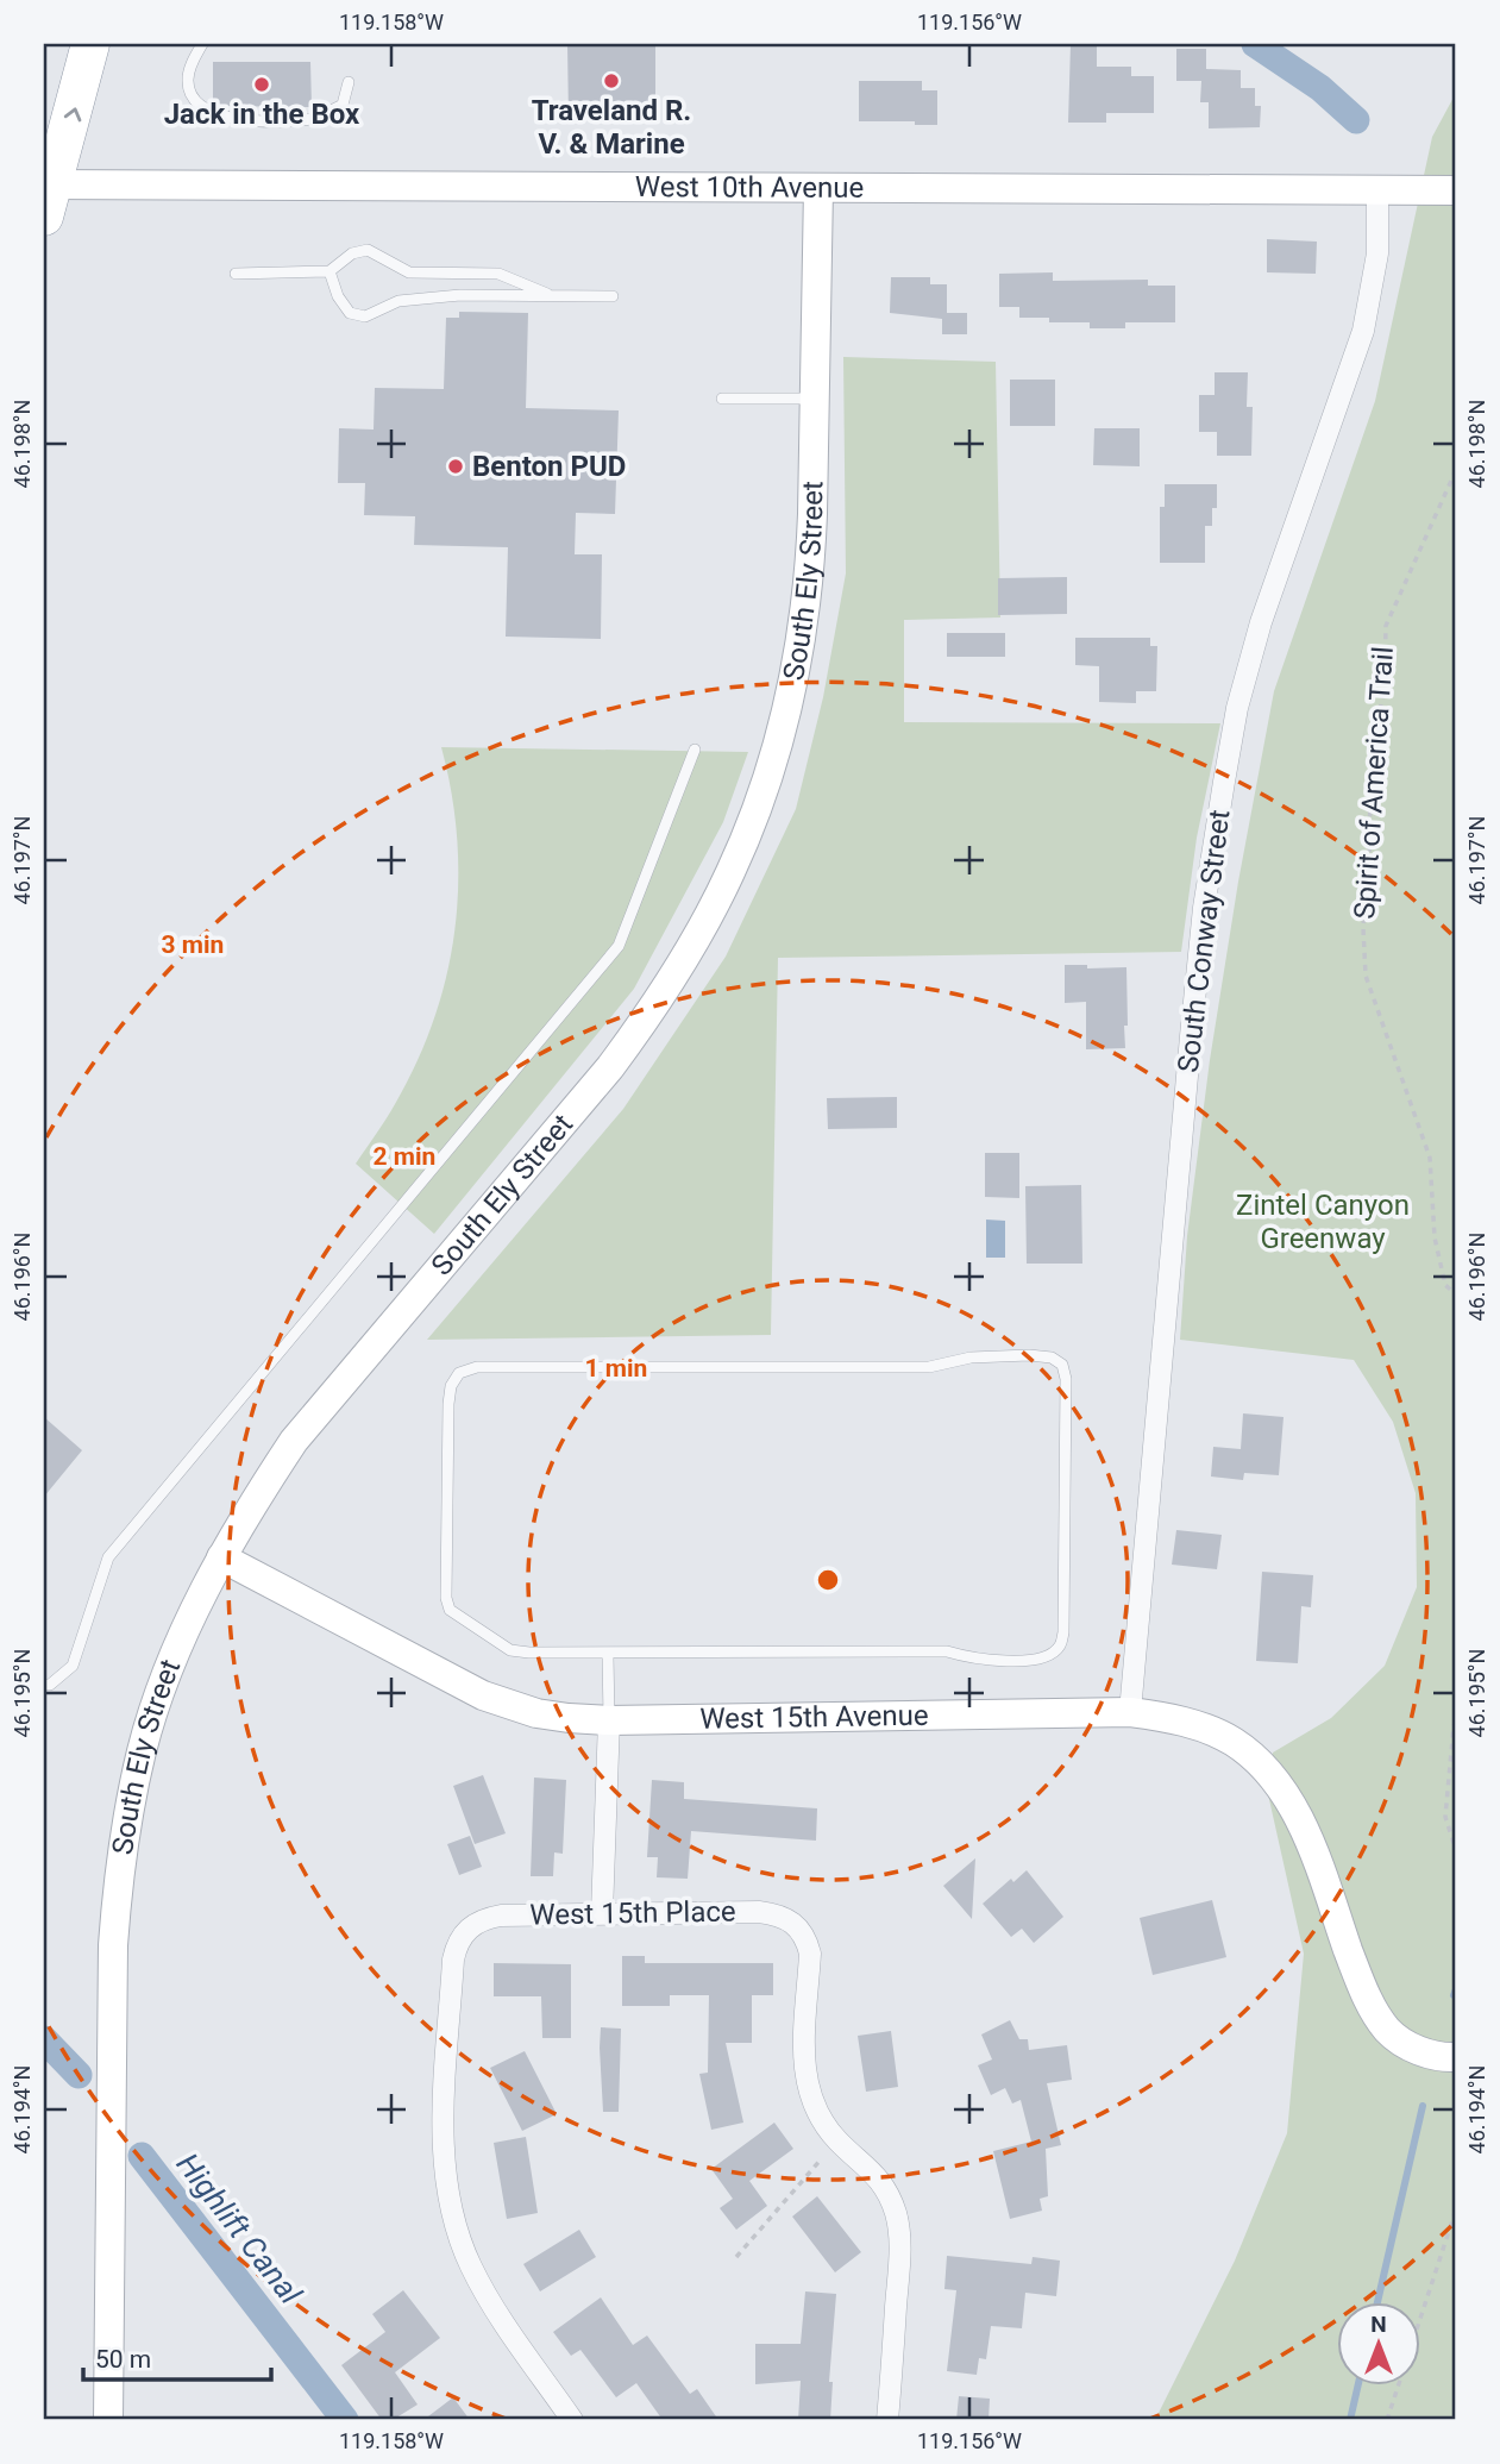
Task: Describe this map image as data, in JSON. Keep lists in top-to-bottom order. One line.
{"streets":{"street":["West 10th Avenue","South Ely Street","South Conway Street","West 15th Avenue","West 15th Place"],"path":["Spirit of America Trail"]},"crossings":[["West 10th Avenue","South Ely Street"],["West 10th Avenue","South Conway Street"],["South Ely Street","West 15th Avenue"],["South Conway Street","West 15th Avenue"]],"water":["Highlift Canal"],"parks":["Zintel Canyon Greenway"],"places":["Traveland R. V. & Marine","Jack in the Box","Benton PUD"],"scale_bar":"50 m","north":"top","coordinates":["119.158°W","119.156°W","46.198°N","46.197°N","46.196°N","46.195°N","46.194°N"],"rings":["3 min","2 min","1 min"]}
